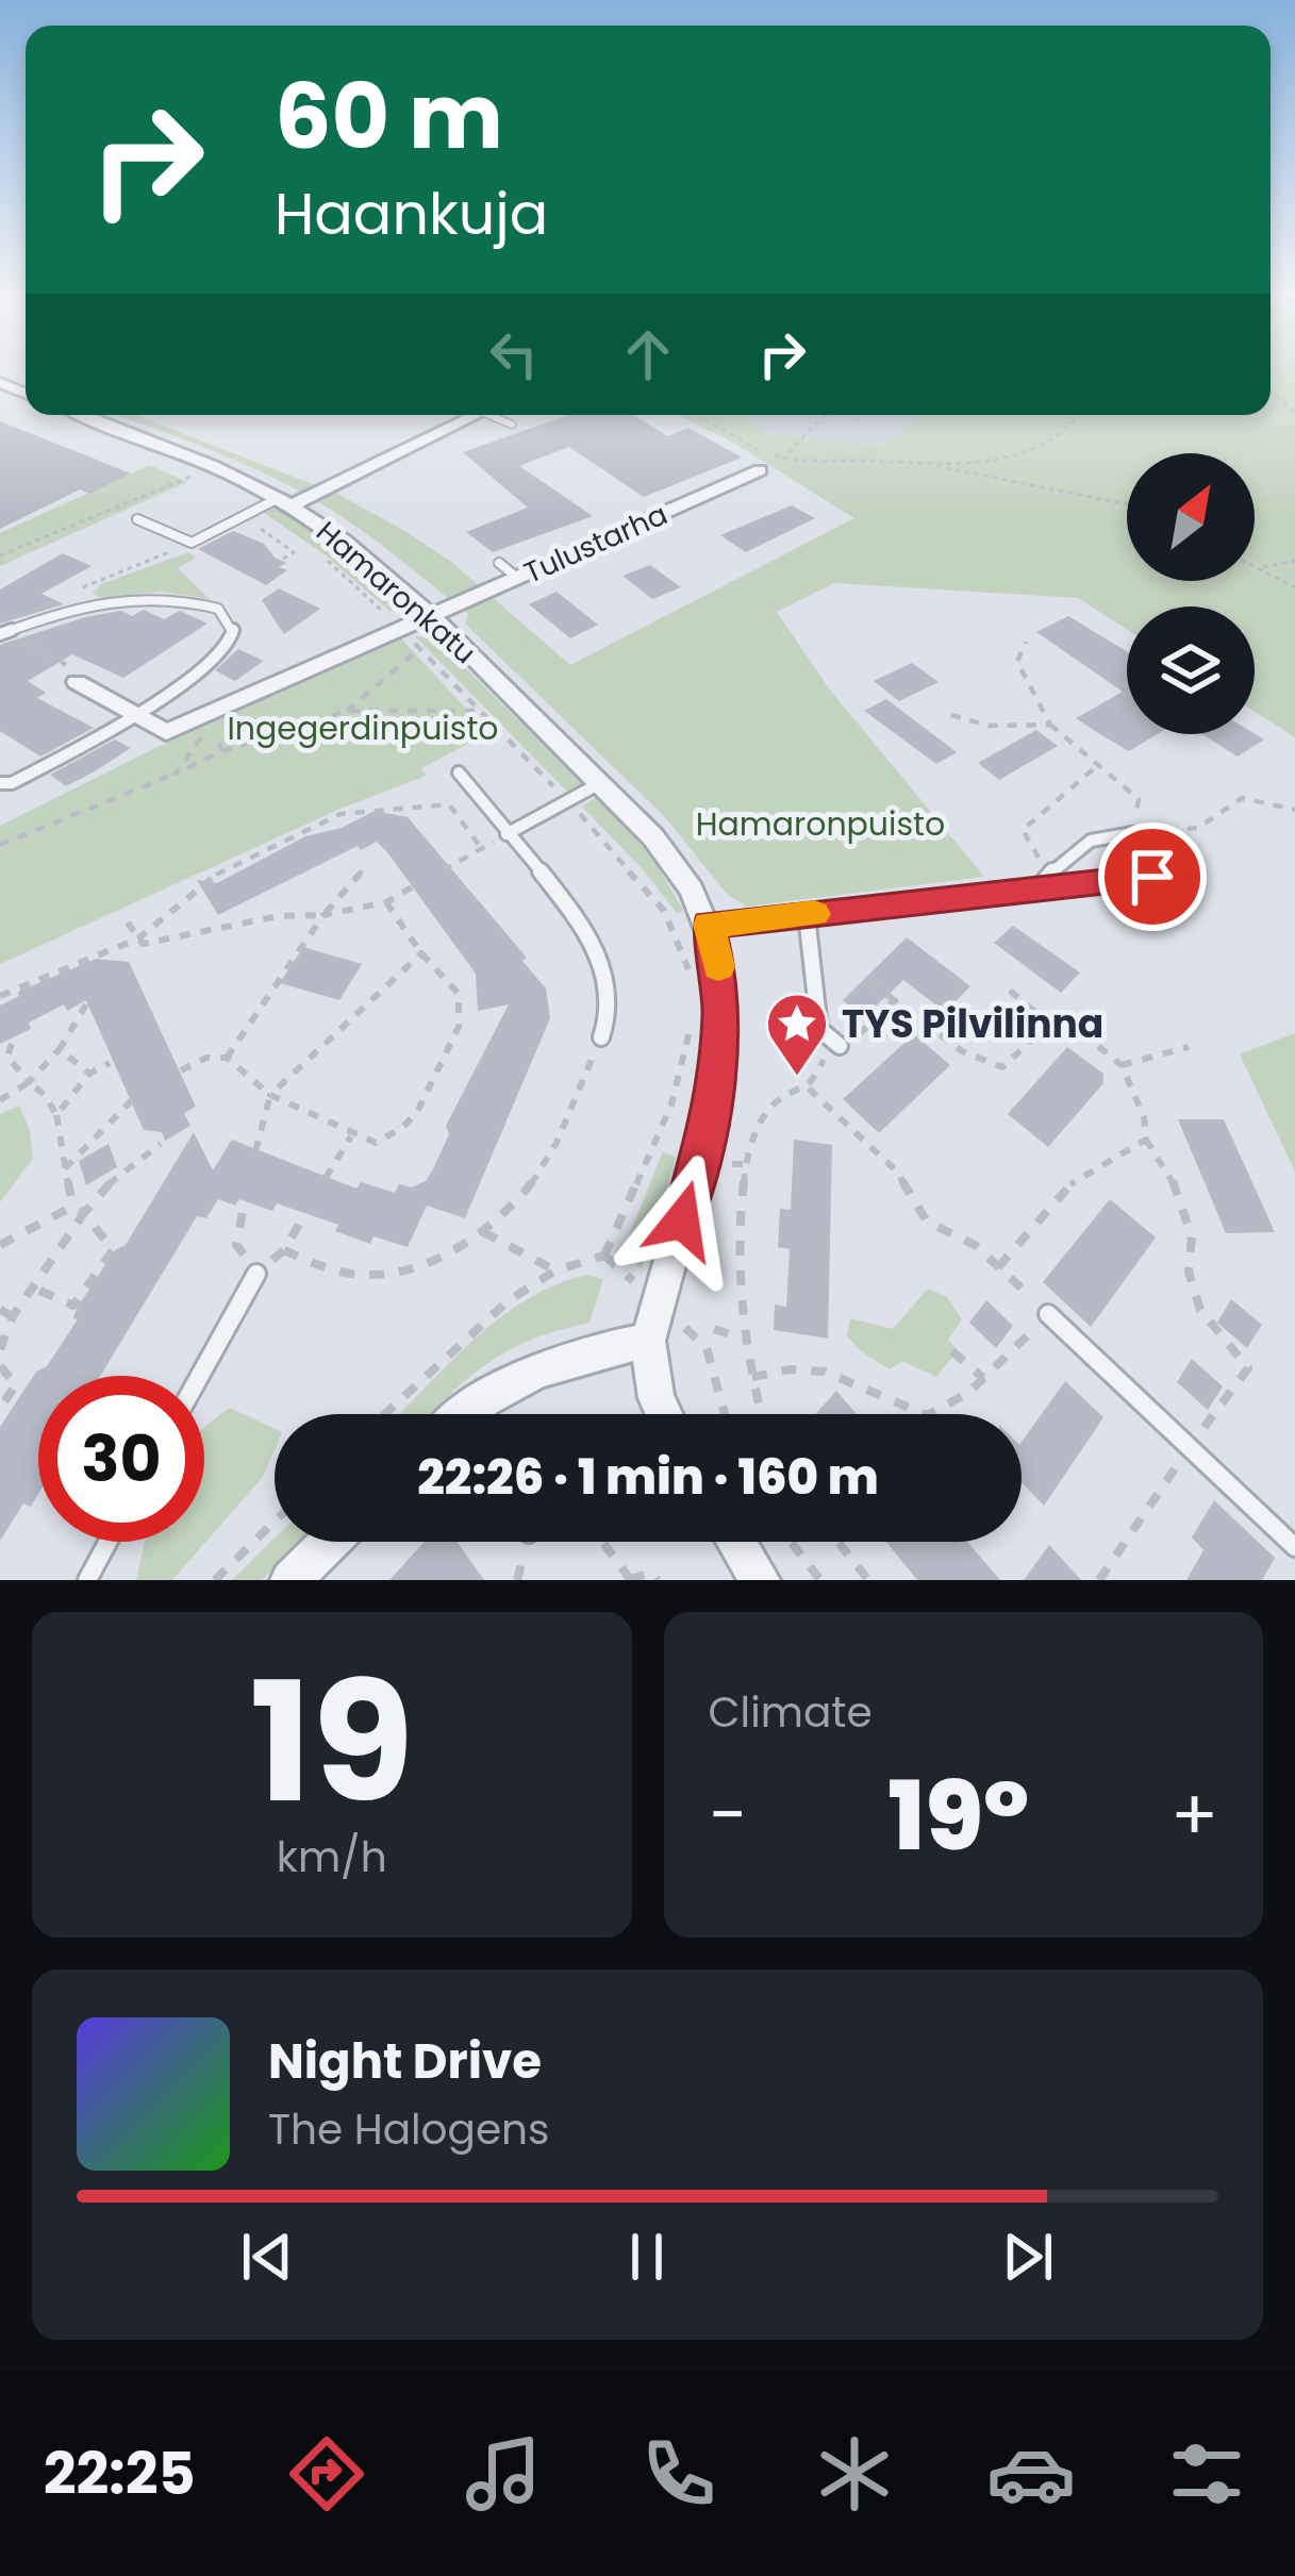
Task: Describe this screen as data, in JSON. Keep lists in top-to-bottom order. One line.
{"streets":{"street":["Tulustarha","Hamaronkatu"]},"crossings":[["Tulustarha","Hamaronkatu"]],"parks":["Ingegerdinpuisto","Hamaronpuisto"],"places":{"place":["TYS Pilvilinna"]},"north":"top right","page":{"turn":["60 m","Haankuja"],"limit":"30","trip":"22:26 · 1 min · 160 m","tile":[["19","km/h"],"Climate"],"heat":["−","19°","+"],"song":["Night Drive","The Halogens"],"tabs":"22:25"}}
